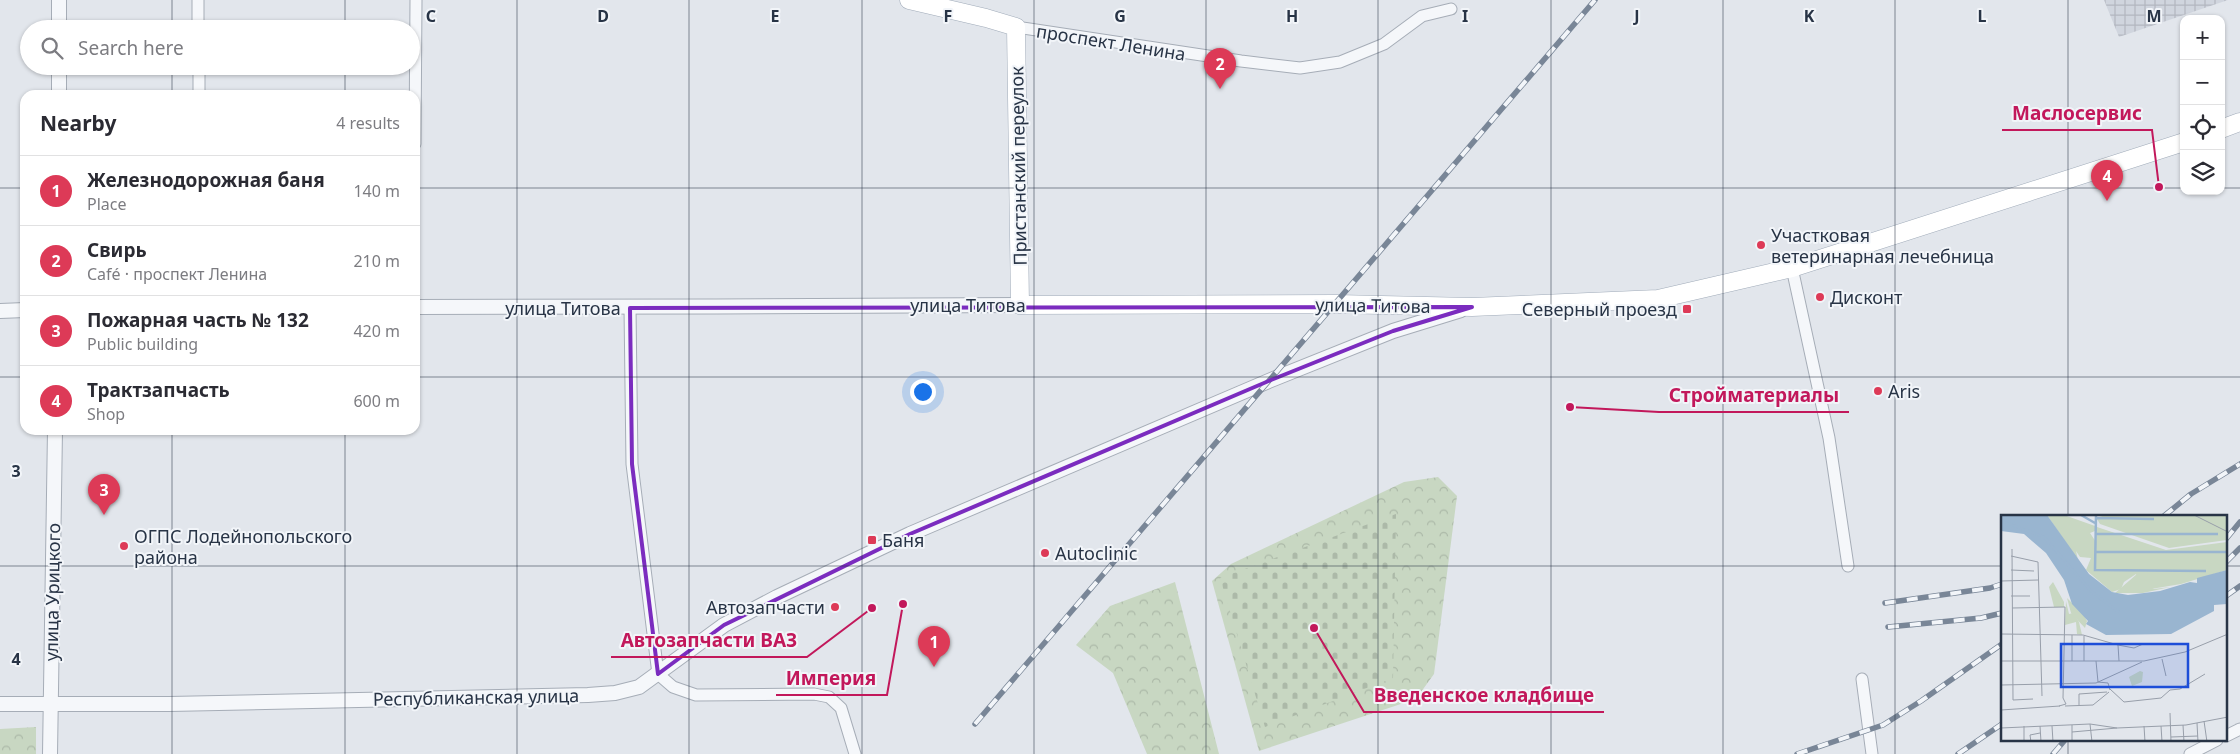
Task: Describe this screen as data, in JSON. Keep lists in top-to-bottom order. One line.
{"streets":{"main road":["проспект Ленина","Пристанский переулок","улица Титова"],"street":["улица Урицкого","Республиканская улица"]},"crossings":[["проспект Ленина","Пристанский переулок"],["Пристанский переулок","улица Титова"],["улица Титова","Республиканская улица"],["улица Урицкого","Республиканская улица"]],"places":{"other":["Маслосервис","Участковая ветеринарная лечебница","Дисконт","Aris","Стройматериалы","ОГПС Лодейнопольского района","Autoclinic","Империя","Автозапчасти","Автозапчасти ВАЗ","Введенское кладбище"],"transit":["Северный проезд","Баня"]},"page":{"map_buttons":["+","−"],"search":"Search here","pins":["2","4","3","1"],"heading":["Nearby","4 results"],"list":[{"mark":"1","name":"Железнодорожная баня","note":"Place","value":"140 m"},{"mark":"2","name":"Свирь","note":"Café · проспект Ленина","value":"210 m"},{"mark":"3","name":"Пожарная часть № 132","note":"Public building","value":"420 m"},{"mark":"4","name":"Трактзапчасть","note":"Shop","value":"600 m"}]},"grid":{"columns":["C","D","E","F","G","H","I","J","K","L","M"],"rows":["3","4"]}}
